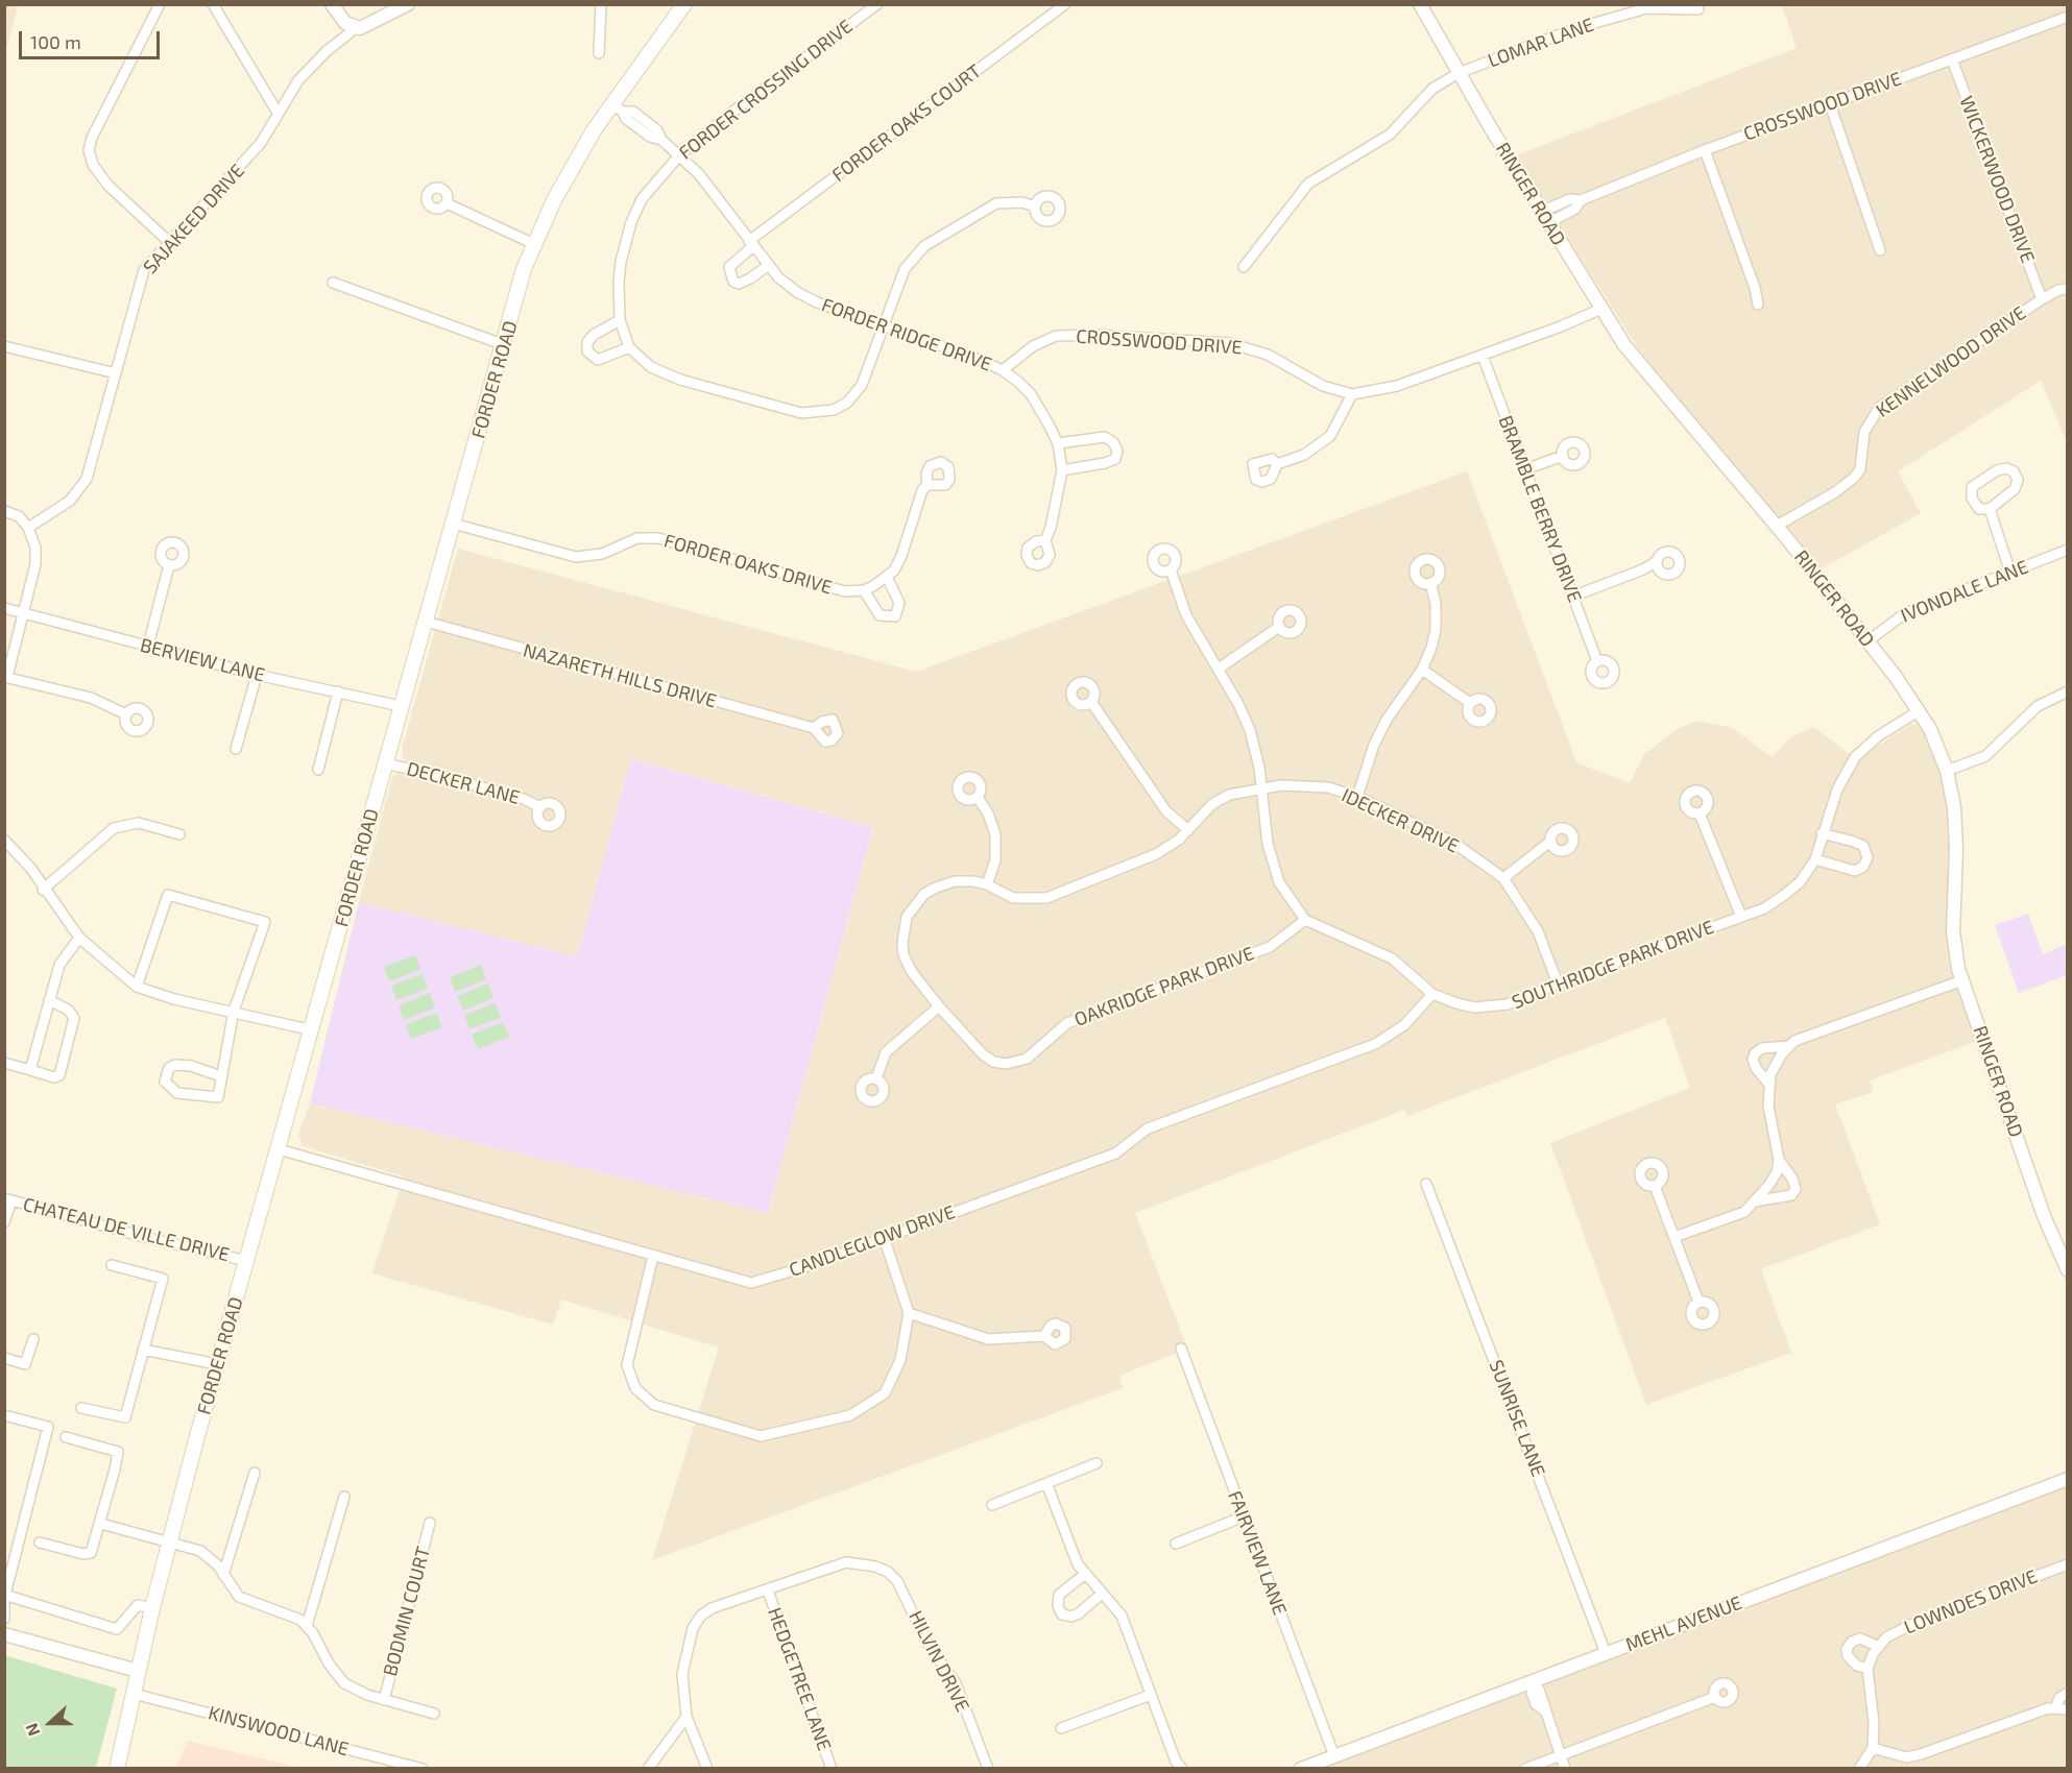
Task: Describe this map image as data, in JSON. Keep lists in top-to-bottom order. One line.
{"streets":{"main road":["FORDER ROAD"],"street":["LOMAR LANE","FORDER CROSSING DRIVE","CROSSWOOD DRIVE","FORDER OAKS COURT","WICKERWOOD DRIVE","RINGER ROAD","SAJAKEED DRIVE","FORDER RIDGE DRIVE","KENNELWOOD DRIVE","BRAMBLE BERRY DRIVE","FORDER OAKS DRIVE","IVONDALE LANE","BERVIEW LANE","NAZARETH HILLS DRIVE","DECKER LANE","IDECKER DRIVE","SOUTHRIDGE PARK DRIVE","OAKRIDGE PARK DRIVE","CHATEAU DE VILLE DRIVE","CANDLEGLOW DRIVE","SUNRISE LANE","FAIRVIEW LANE","LOWNDES DRIVE","BODMIN COURT","MEHL AVENUE","HILVIN DRIVE","HEDGETREE LANE","KINSWOOD LANE"]},"crossings":[["LOMAR LANE","RINGER ROAD"],["FORDER CROSSING DRIVE","FORDER RIDGE DRIVE"],["CROSSWOOD DRIVE","WICKERWOOD DRIVE"],["CROSSWOOD DRIVE","RINGER ROAD"],["CROSSWOOD DRIVE","FORDER RIDGE DRIVE"],["CROSSWOOD DRIVE","BRAMBLE BERRY DRIVE"],["FORDER OAKS COURT","FORDER RIDGE DRIVE"],["WICKERWOOD DRIVE","KENNELWOOD DRIVE"],["RINGER ROAD","KENNELWOOD DRIVE"],["RINGER ROAD","IVONDALE LANE"],["RINGER ROAD","SOUTHRIDGE PARK DRIVE"],["FORDER RIDGE DRIVE","FORDER ROAD"],["FORDER ROAD","FORDER OAKS DRIVE"],["FORDER ROAD","BERVIEW LANE"],["FORDER ROAD","NAZARETH HILLS DRIVE"],["FORDER ROAD","DECKER LANE"],["FORDER ROAD","CHATEAU DE VILLE DRIVE"],["FORDER ROAD","CANDLEGLOW DRIVE"],["FORDER ROAD","KINSWOOD LANE"],["IDECKER DRIVE","SOUTHRIDGE PARK DRIVE"],["IDECKER DRIVE","OAKRIDGE PARK DRIVE"],["SOUTHRIDGE PARK DRIVE","OAKRIDGE PARK DRIVE"],["SOUTHRIDGE PARK DRIVE","CANDLEGLOW DRIVE"],["SUNRISE LANE","MEHL AVENUE"],["FAIRVIEW LANE","MEHL AVENUE"],["HILVIN DRIVE","HEDGETREE LANE"]],"scale_bar":"100 m","north":"left"}
